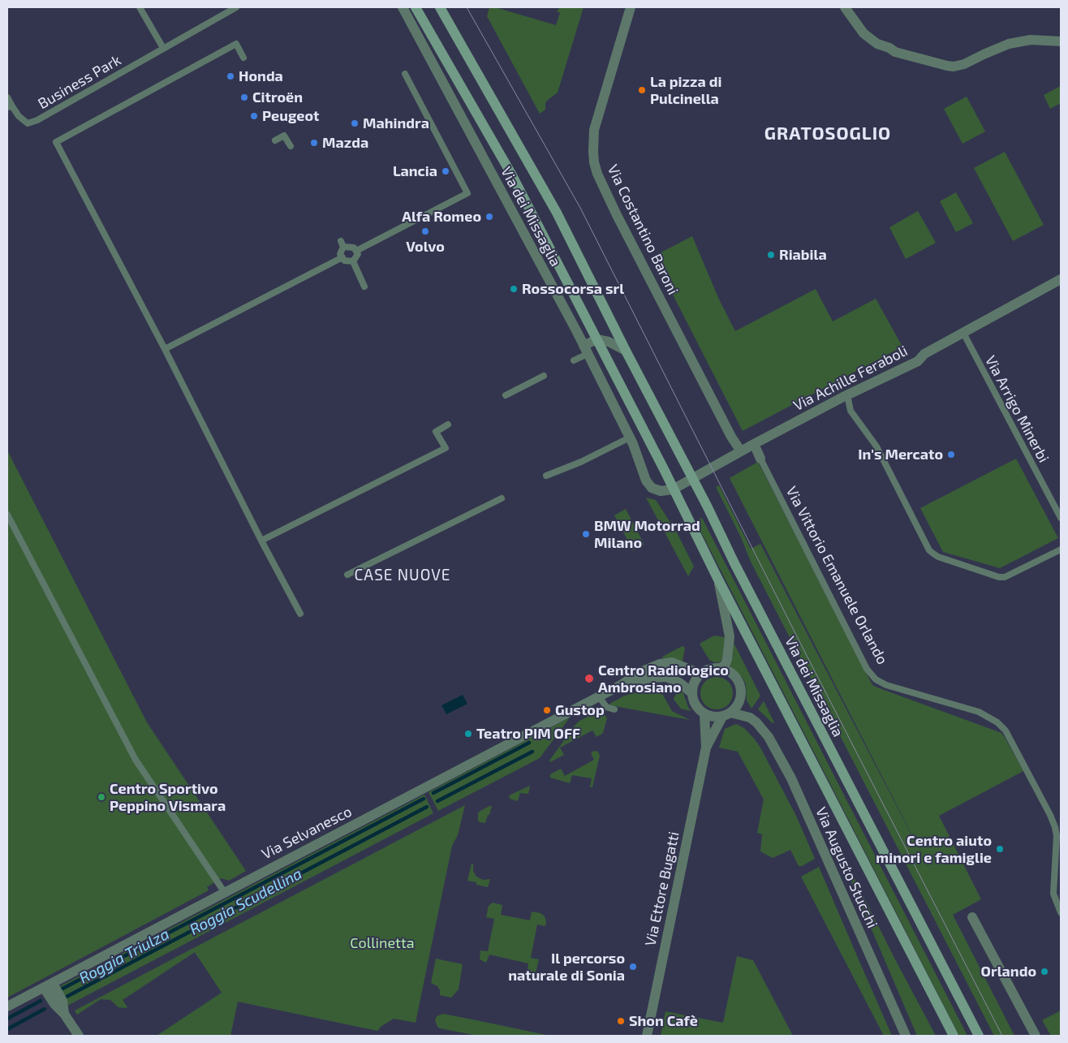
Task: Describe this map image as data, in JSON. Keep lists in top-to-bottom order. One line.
{"streets":{"main road":["Via dei Missaglia"],"street":["Via Costantino Baroni","Via Achille Feraboli","Via Vittorio Emanuele Orlando","Via Selvanesco","Via Augusto Stucchi","Via Ettore Bugatti"],"lane":["Business Park","Via Arrigo Minerbi"]},"crossings":[["Via dei Missaglia","Via Achille Feraboli"],["Via Costantino Baroni","Via Achille Feraboli"],["Via Achille Feraboli","Via Arrigo Minerbi"],["Via Achille Feraboli","Via Vittorio Emanuele Orlando"],["Via Selvanesco","Via Augusto Stucchi"],["Via Selvanesco","Via Ettore Bugatti"],["Via Augusto Stucchi","Via Ettore Bugatti"]],"districts":["GRATOSOGLIO","CASE NUOVE"],"water":["Roggia Scudellina","Roggia Triulza"],"parks":["Collinetta"],"places":["Honda","La pizza di Pulcinella","Citroën","Peugeot","Mahindra","Mazda","Lancia","Alfa Romeo","Volvo","Riabila","Rossocorsa srl","In's Mercato","BMW Motorrad Milano","Centro Radiologico Ambrosiano","Gustop","Teatro PIM OFF","Centro Sportivo Peppino Vismara","Centro aiuto minori e famiglie","Il percorso naturale di Sonia","Orlando","Shon Cafè"]}
